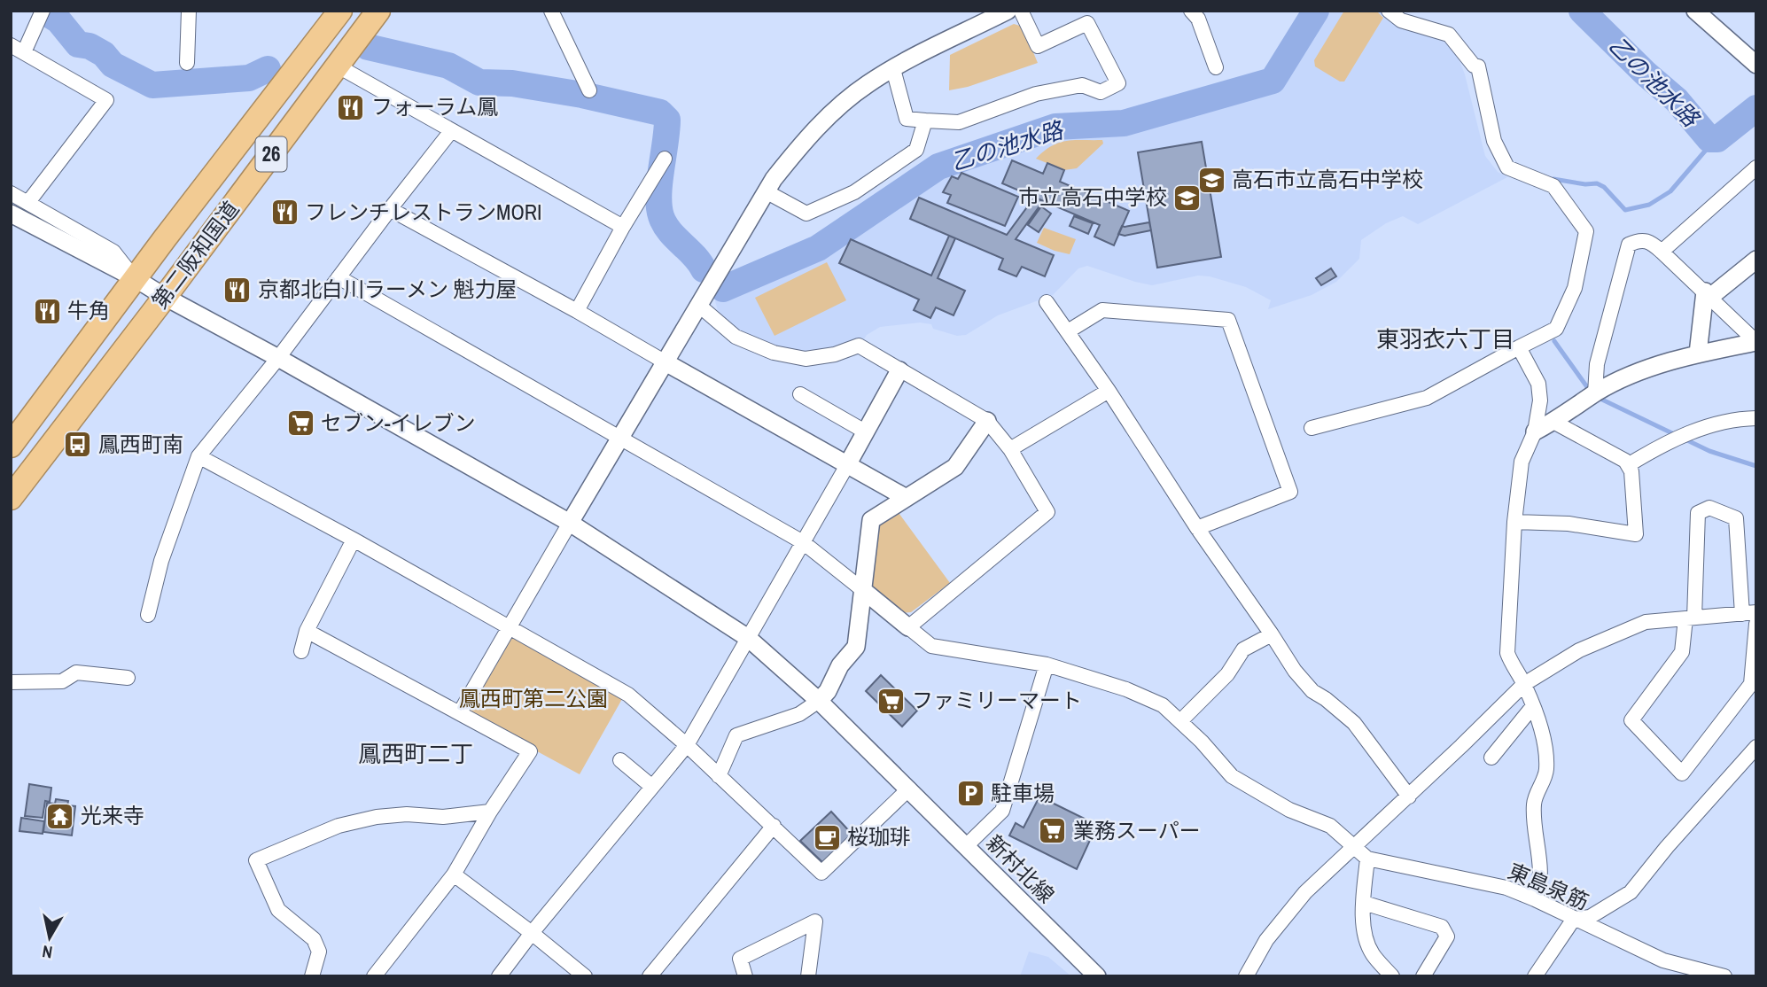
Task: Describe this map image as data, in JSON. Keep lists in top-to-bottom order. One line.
{"streets":{"highway":["26","第二阪和国道"],"street":["新村北線","東島泉筋"]},"crossings":[["第二阪和国道","新村北線"]],"districts":["東羽衣六丁目","鳳西町二丁"],"water":["乙の池水路"],"parks":["鳳西町第二公園"],"places":{"restaurant":["フォーラム鳳","フレンチレストランMORI","京都北白川ラーメン 魁力屋","牛角"],"school or university":["高石市立高石中学校","市立高石中学校"],"supermarket":["セブン-イレブン","ファミリーマート","業務スーパー"],"bus stop":["鳳西町南"],"parking":["駐車場"],"temple":["光来寺"],"cafe":["桜珈琲"]},"north":"bottom"}
